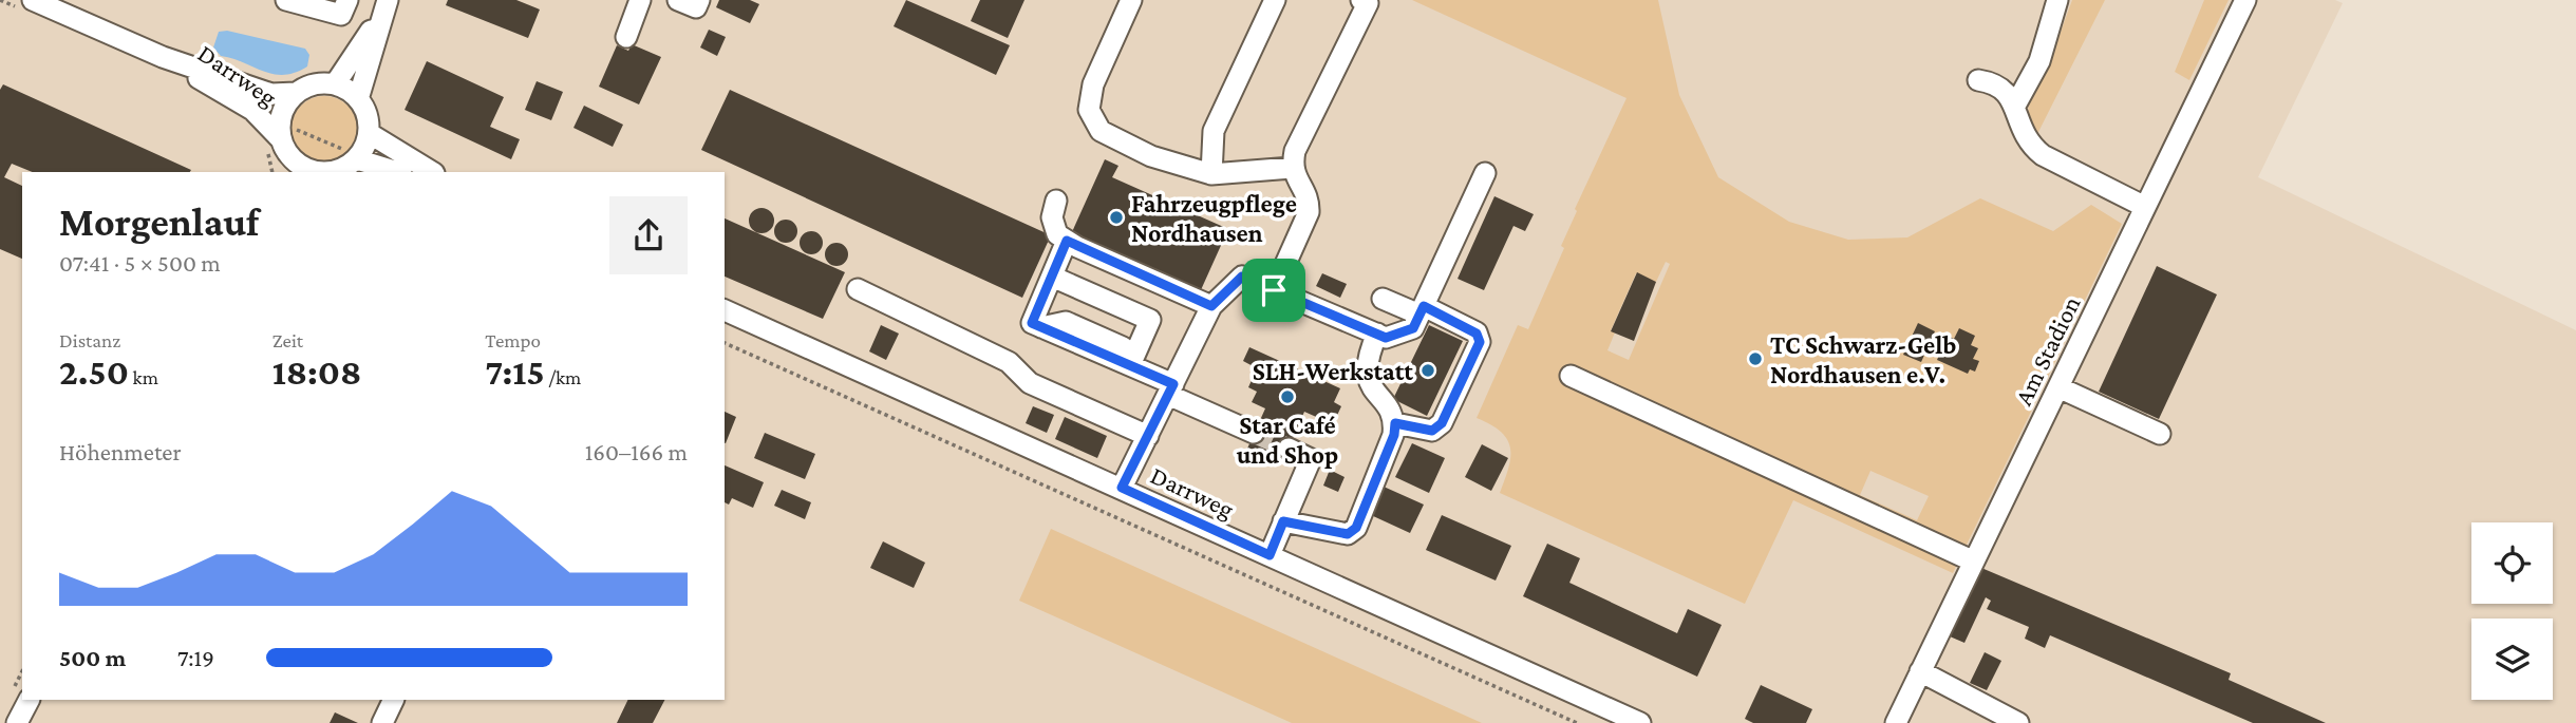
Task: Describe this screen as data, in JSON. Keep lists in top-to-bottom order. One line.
{"streets":{"street":["Darrweg","Am Stadion"]},"places":["Fahrzeugpflege Nordhausen","TC Schwarz-Gelb Nordhausen e.V.","SLH-Werkstatt","Star Café und Shop"],"page":{"heading":["Morgenlauf","07:41 · 5 × 500 m"],"stats":[["Distanz","2.50 km"],["Zeit","18:08"],["Tempo","7:15 /km"]],"chart":["Höhenmeter","160–166 m"],"list":[{"name":"500 m","note":"7:19"}]}}
